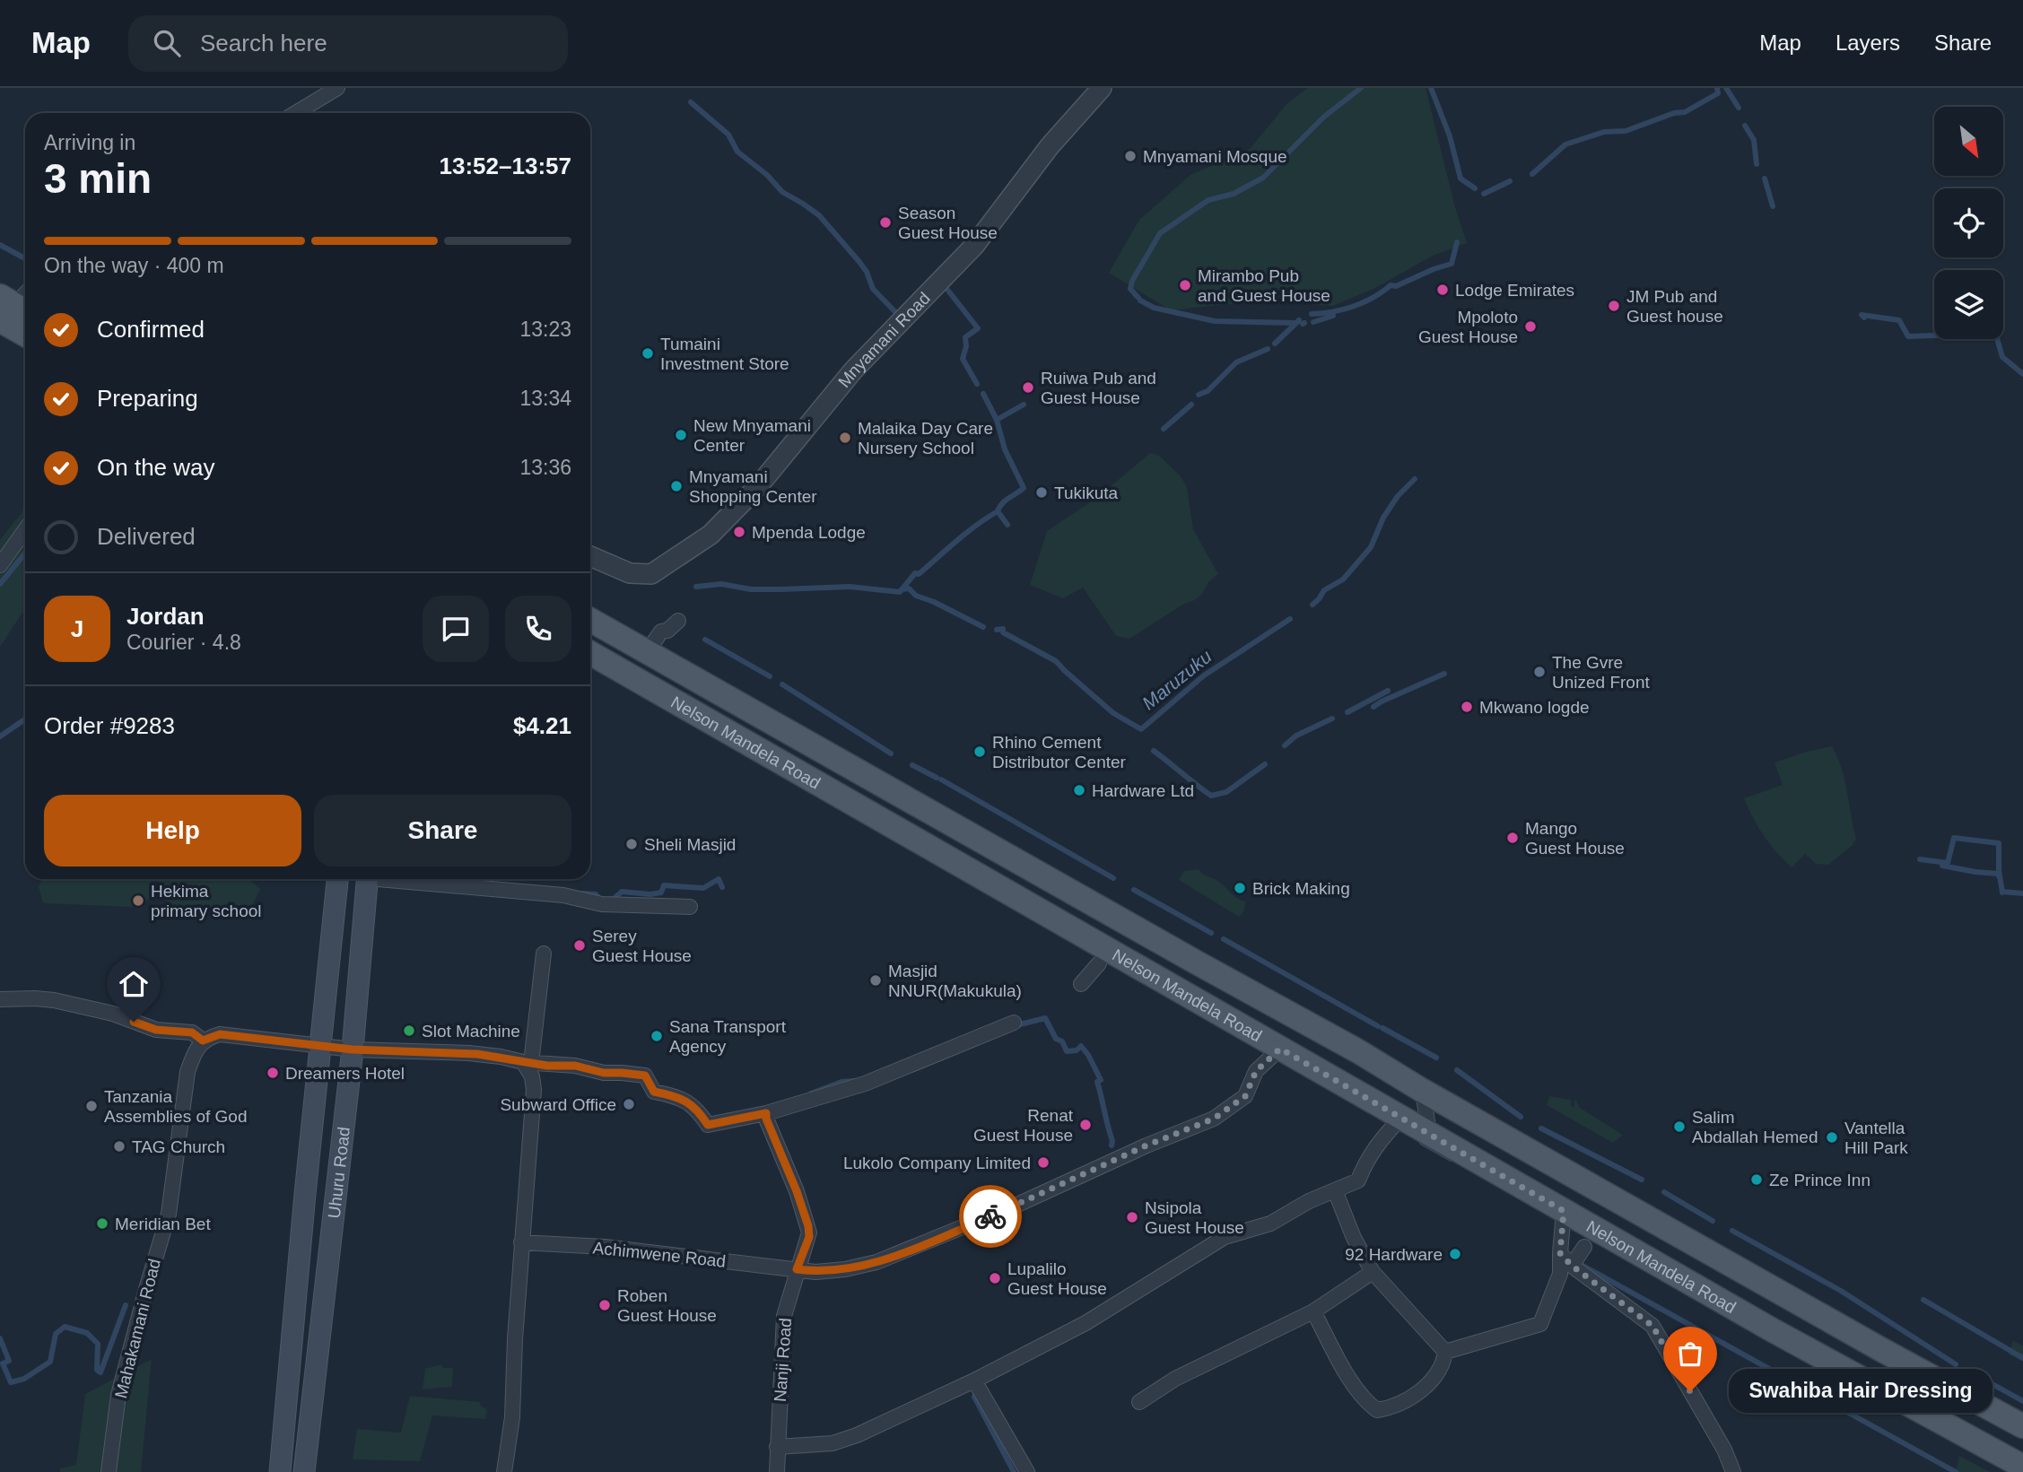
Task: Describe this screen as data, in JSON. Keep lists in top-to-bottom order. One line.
{"streets":{"main road":["Nelson Mandela Road","Uhuru Road"],"street":["Mnyamani Road","Achimwene Road","Mahakamani Road","Nanji Road"]},"crossings":[["Achimwene Road","Nanji Road"]],"water":["Maruzuku"],"places":["Mnyamani Mosque","Season Guest House","Mirambo Pub and Guest House","Lodge Emirates","JM Pub and Guest house","Mpoloto Guest House","Tumaini Investment Store","Ruiwa Pub and Guest House","New Mnyamani Center","Malaika Day Care Nursery School","Mnyamani Shopping Center","Tukikuta","Mpenda Lodge","The Gvre Unized Front","Mkwano logde","Rhino Cement Distributor Center","Hardware Ltd","Mango Guest House","Sheli Masjid","Brick Making","Hekima primary school","Serey Guest House","Masjid NNUR(Makukula)","Slot Machine","Sana Transport Agency","Dreamers Hotel","Subward Office","Tanzania Assemblies of God","Renat Guest House","Salim Abdallah Hemed","Vantella Hill Park","TAG Church","Lukolo Company Limited","Ze Prince Inn","Nsipola Guest House","Meridian Bet","92 Hardware","Lupalilo Guest House","Roben Guest House","Swahiba Hair Dressing"],"north":"bottom right","page":{"header":"Map","search":"Search here","nav":["Map","Layers","Share"],"heading":["3 min","Arriving in","13:52–13:57"],"panel":["Jordan","Courier · 4.8","Order #9283","$4.21"],"bar":"On the way · 400 m","list":[["Confirmed","13:23"],["Preparing","13:34"],["On the way","13:36"],"Delivered"],"round":"J","buttons":["Help","Share"],"bubble":"Swahiba Hair Dressing"}}
